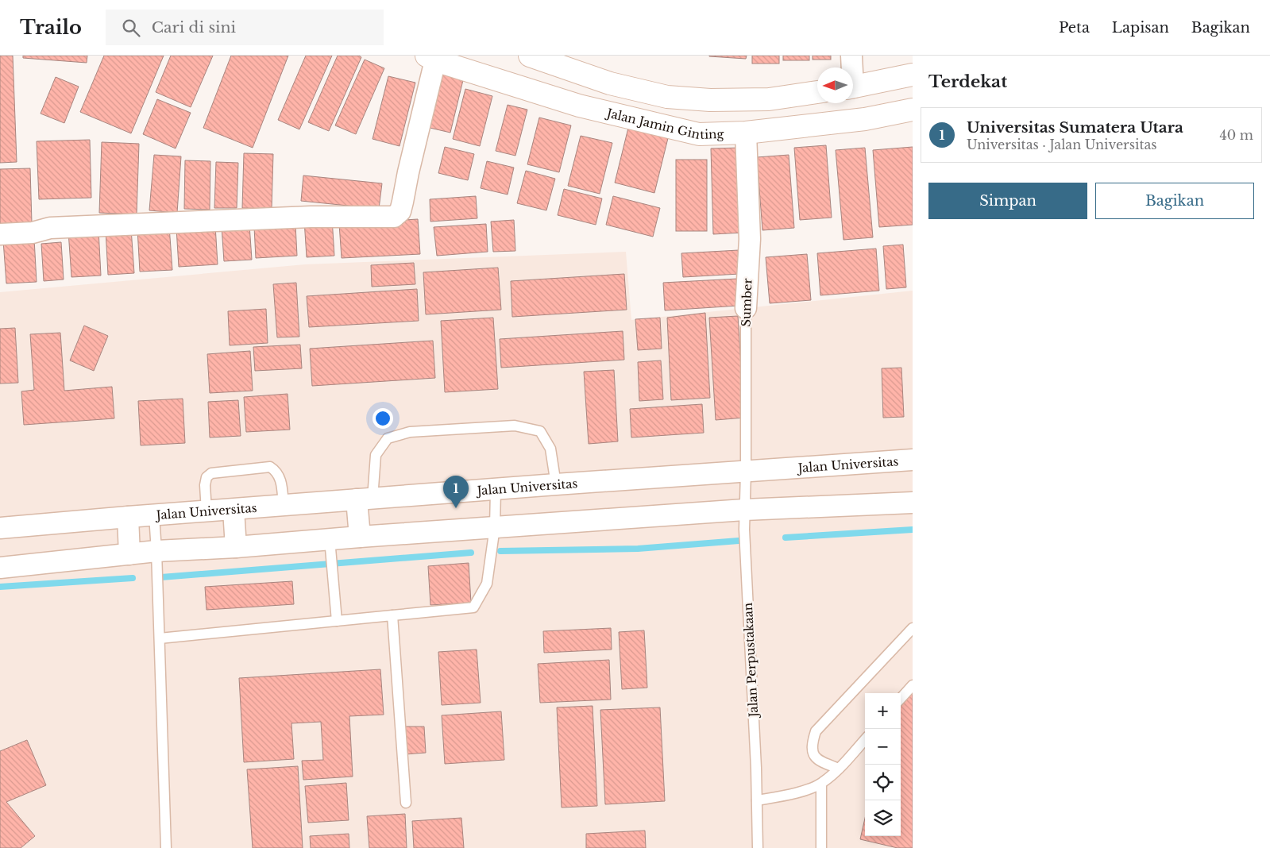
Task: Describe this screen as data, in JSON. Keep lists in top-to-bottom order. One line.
{"streets":{"main road":["Jalan Jamin Ginting"],"street":["Sumber","Jalan Universitas"],"lane":["Jalan Perpustakaan"]},"crossings":[["Jalan Jamin Ginting","Sumber"],["Sumber","Jalan Universitas"],["Sumber","Jalan Perpustakaan"],["Jalan Universitas","Jalan Perpustakaan"]],"north":"left","page":{"header":"Trailo","search":"Cari di sini","nav":["Peta","Lapisan","Bagikan"],"heading":"Terdekat","list":[{"mark":"1","name":"Universitas Sumatera Utara","note":"Universitas · Jalan Universitas","value":"40 m"}],"buttons":["Simpan","Bagikan"],"pins":"1","map_buttons":["+","−"]}}
